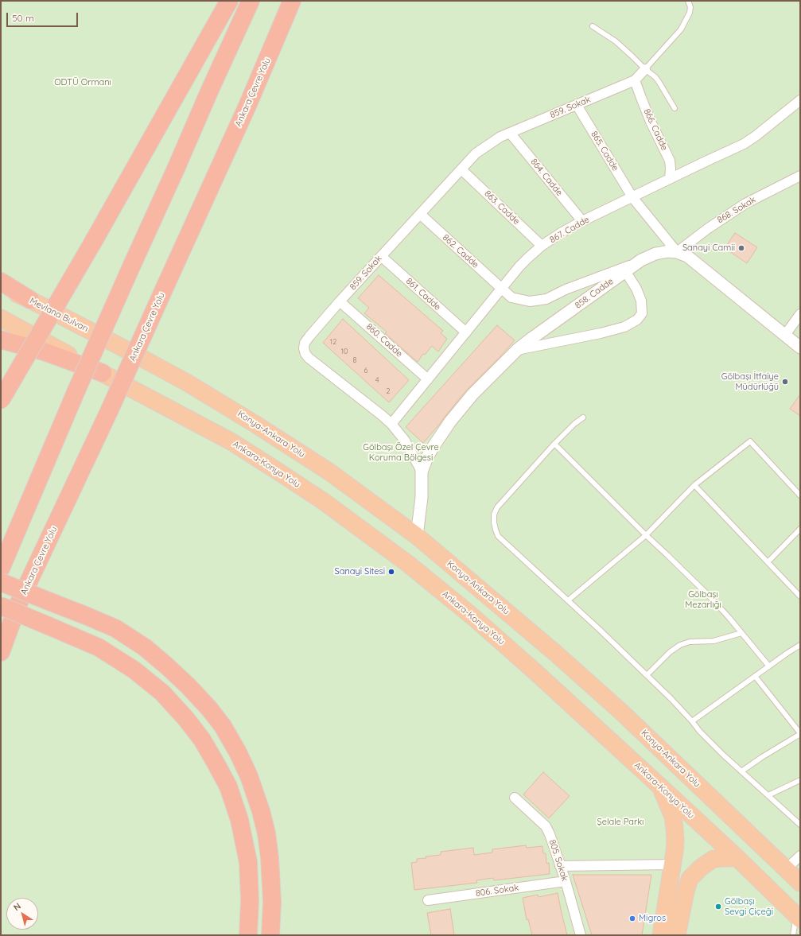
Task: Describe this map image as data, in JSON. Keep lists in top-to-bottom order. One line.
{"streets":{"highway":["Ankara Çevre Yolu","Mevlana Bulvarı","Konya-Ankara Yolu","Ankara-Konya Yolu"],"street":["859. Sokak","866. Cadde","865. Cadde","864. Cadde","863. Cadde","868. Sokak","867. Cadde","862. Cadde","858. Cadde","861. Cadde","860. Cadde","805. Sokak","806. Sokak"]},"crossings":[["859. Sokak","866. Cadde"],["859. Sokak","865. Cadde"],["859. Sokak","864. Cadde"],["859. Sokak","863. Cadde"],["859. Sokak","867. Cadde"],["859. Sokak","862. Cadde"],["859. Sokak","858. Cadde"],["859. Sokak","861. Cadde"],["859. Sokak","860. Cadde"],["859. Sokak","Konya-Ankara Yolu"],["866. Cadde","867. Cadde"],["865. Cadde","867. Cadde"],["864. Cadde","867. Cadde"],["863. Cadde","867. Cadde"],["868. Sokak","858. Cadde"],["867. Cadde","862. Cadde"],["867. Cadde","861. Cadde"],["867. Cadde","860. Cadde"],["862. Cadde","858. Cadde"],["Mevlana Bulvarı","Konya-Ankara Yolu"],["805. Sokak","806. Sokak"]],"parks":["ODTÜ Ormanı","Gölbaşı Özel Çevre Koruma Bölgesi","Gölbaşı Mezarlığı","Şelale Parkı"],"places":["Sanayi Camii","Gölbaşı İtfaiye Müdürlüğü","Sanayi Sitesi","Gölbaşı Sevgi Çiçeği","Migros"],"house_numbers":["12","10","8","6","4","2"],"scale_bar":"50 m","north":"top left"}
